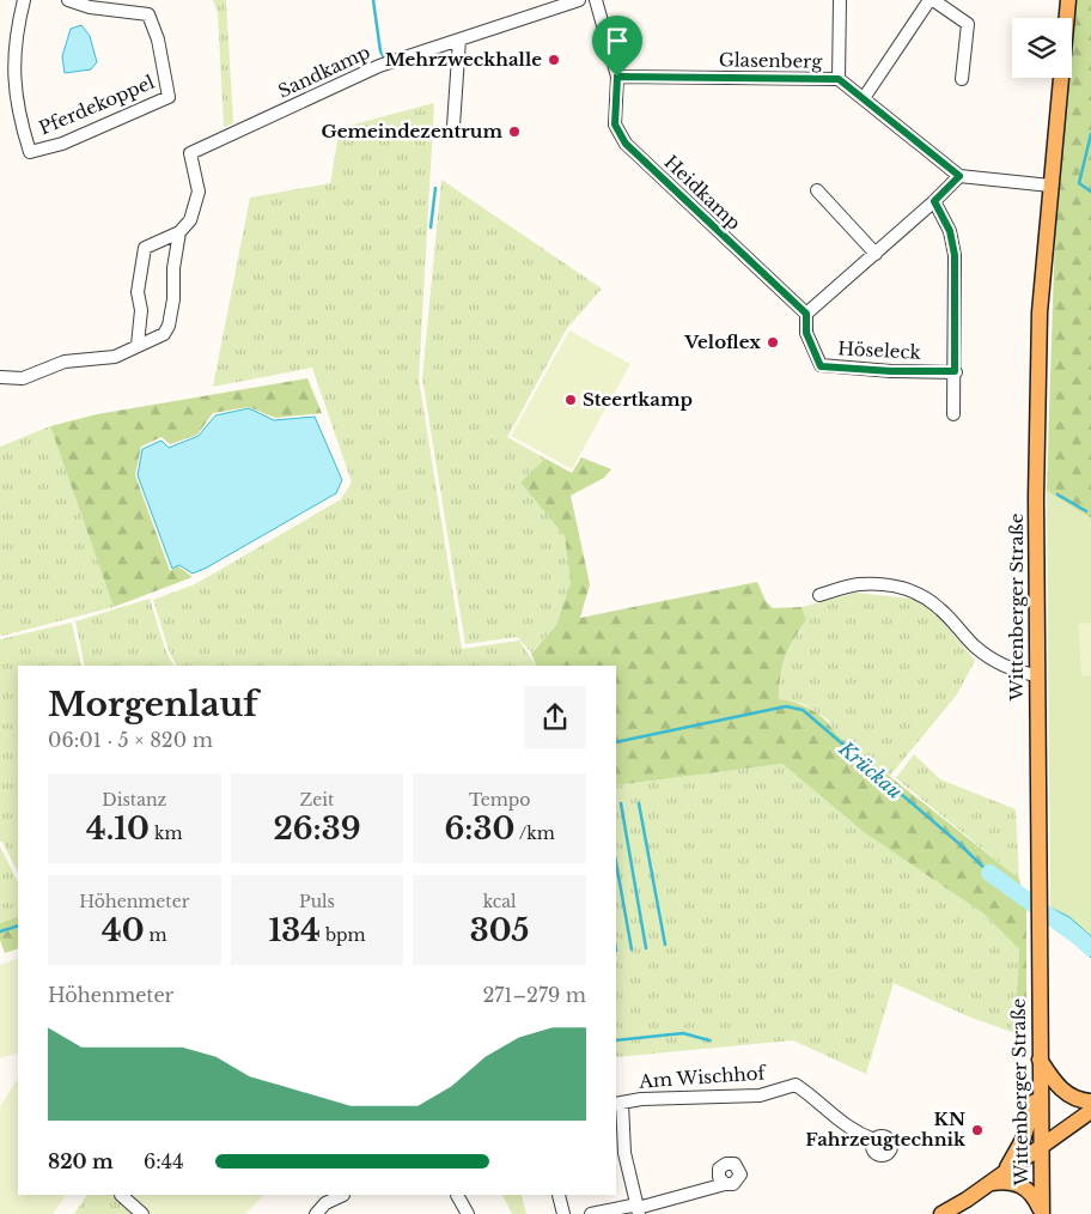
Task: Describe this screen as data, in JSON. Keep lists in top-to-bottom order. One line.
{"streets":{"main road":["Wittenberger Straße"],"street":["Glasenberg","Sandkamp","Pferdekoppel","Heidkamp","Höseleck","Am Wischhof"]},"crossings":[["Glasenberg","Heidkamp"],["Heidkamp","Höseleck"]],"water":["Krückau"],"places":["Mehrzweckhalle","Gemeindezentrum","Veloflex","Steertkamp","KN Fahrzeugtechnik"],"page":{"heading":["Morgenlauf","06:01 · 5 × 820 m"],"stats":[["Distanz","4.10 km"],["Zeit","26:39"],["Tempo","6:30 /km"],["Höhenmeter","40 m"],["Puls","134 bpm"],["kcal","305"]],"chart":["Höhenmeter","271–279 m"],"list":[{"name":"820 m","note":"6:44"}]}}
